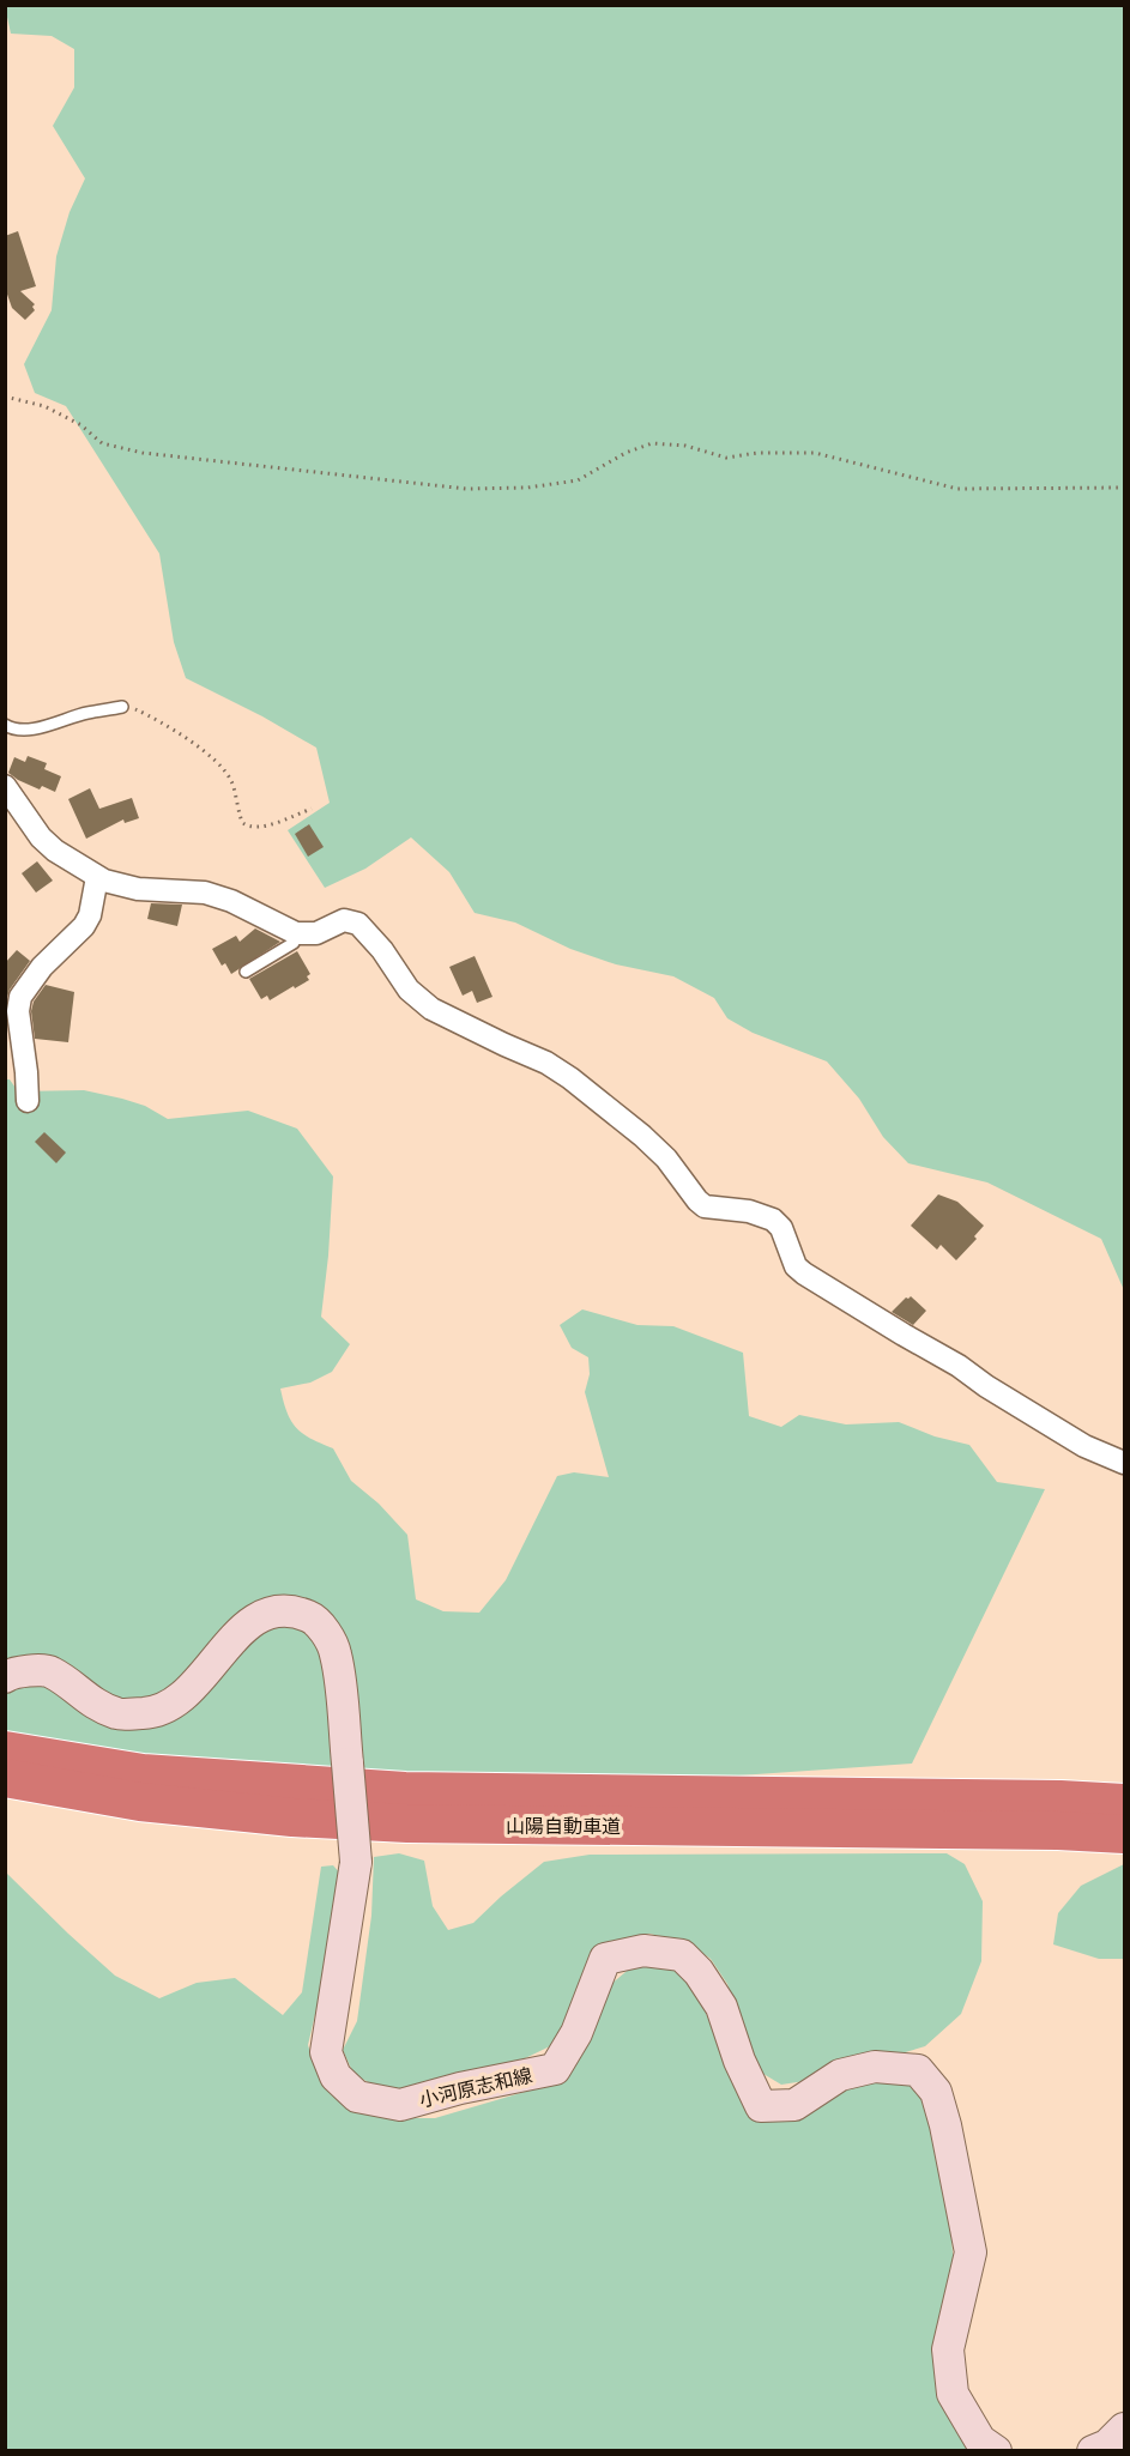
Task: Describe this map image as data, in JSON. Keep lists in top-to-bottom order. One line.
{"streets":{"highway":["山陽自動車道"],"main road":["小河原志和線"]}}
